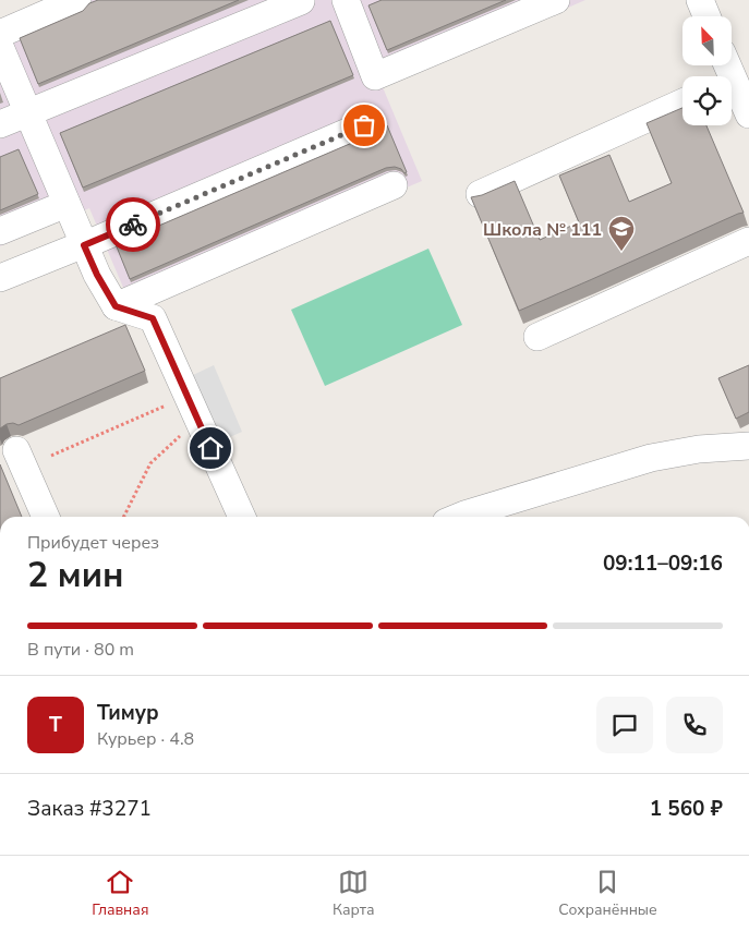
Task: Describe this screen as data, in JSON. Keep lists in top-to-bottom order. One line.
{"places":{"school or university":["Школа № 111"]},"north":"top left","page":{"heading":["2 мин","Прибудет через","09:11–09:16"],"panel":["Тимур","Курьер · 4.8","Заказ #3271","1 560 ₽"],"bar":"В пути · 80 m","round":"Т","tabs":["Главная","Карта","Сохранённые"]}}
